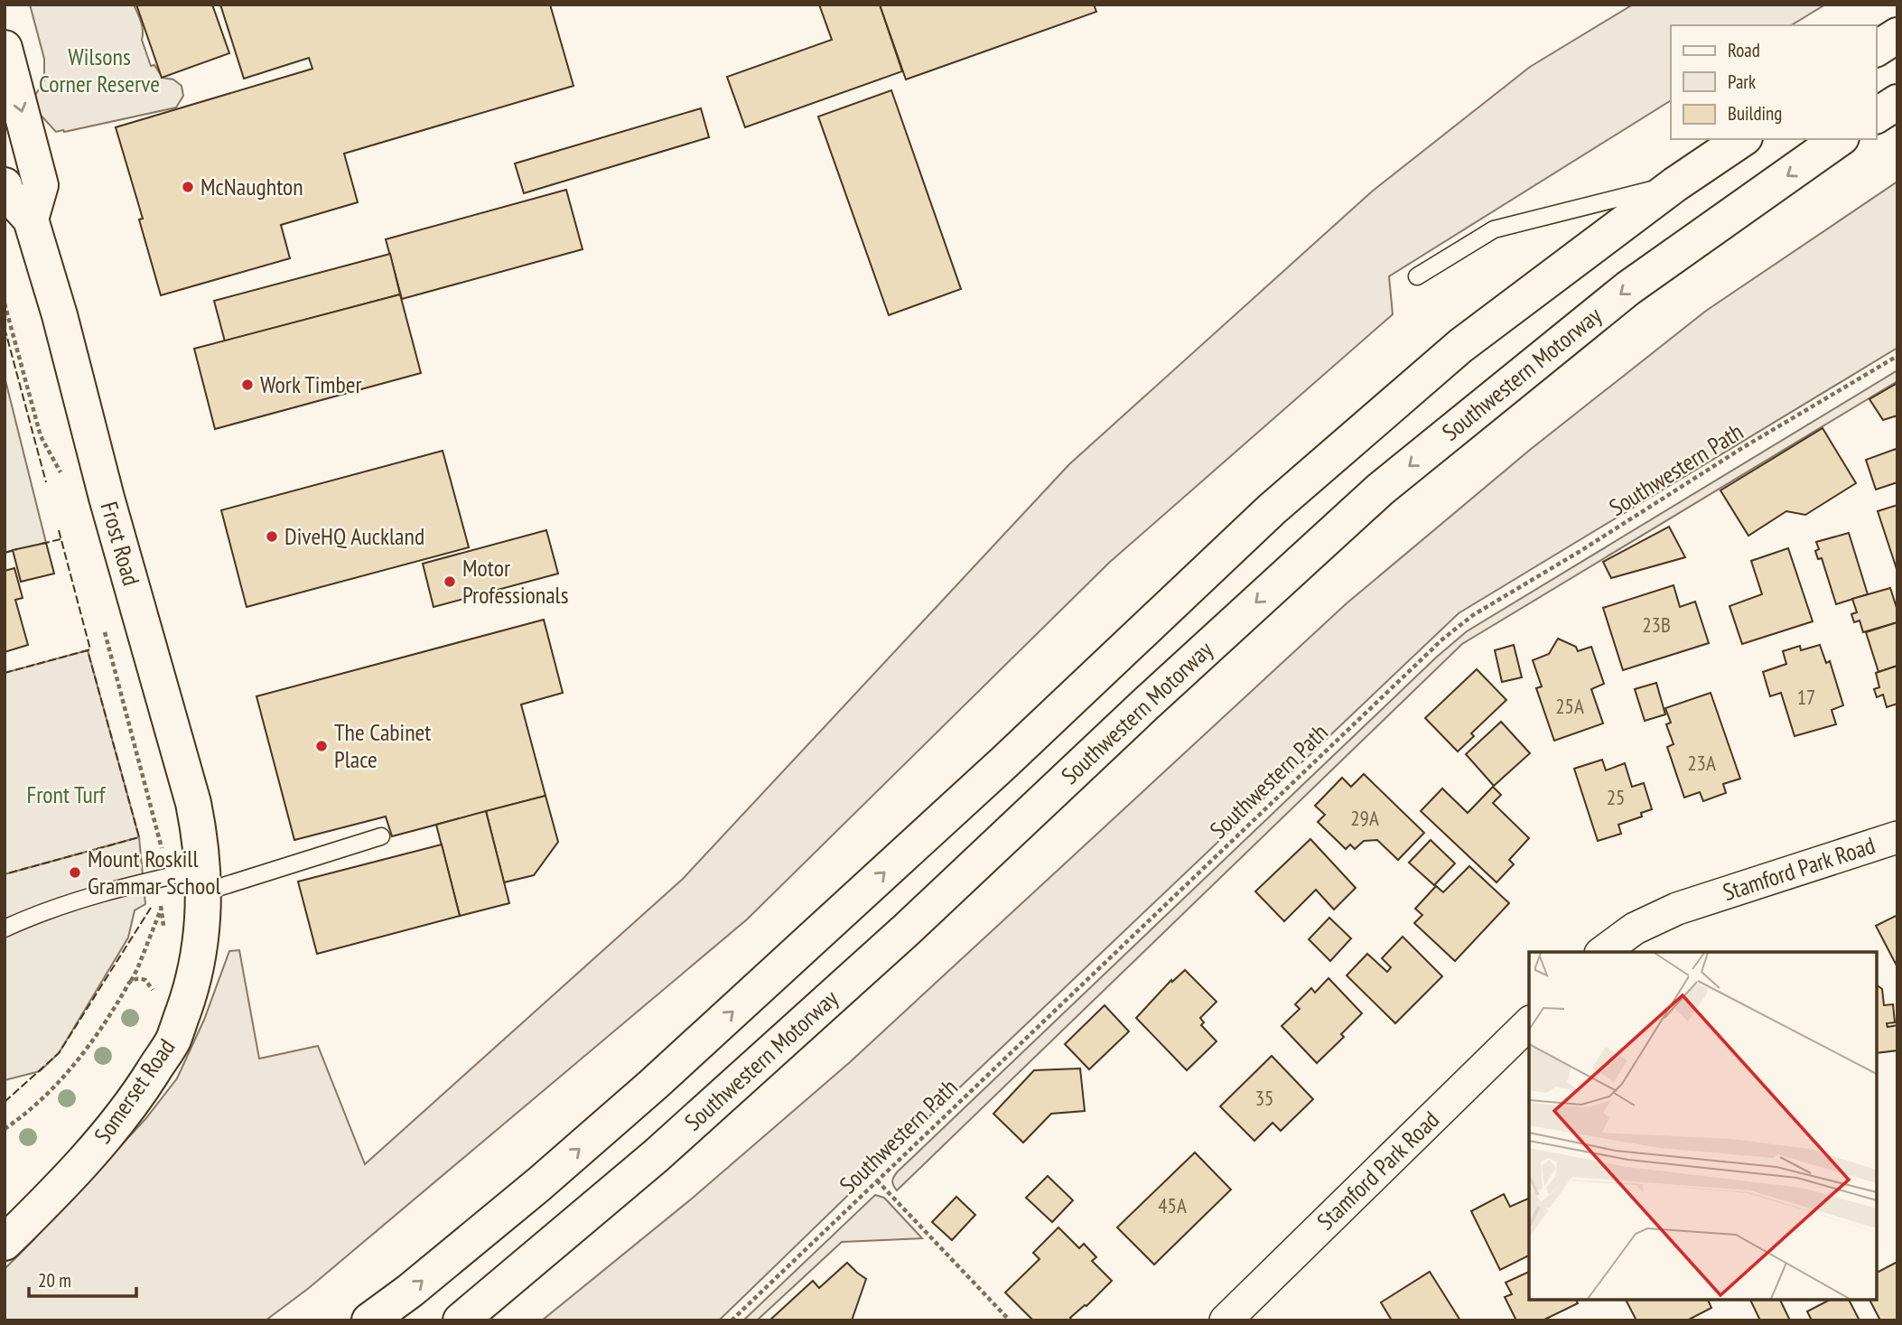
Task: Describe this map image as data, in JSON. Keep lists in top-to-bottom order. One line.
{"streets":{"main road":["Southwestern Motorway","Frost Road","Somerset Road"],"street":["Stamford Park Road"],"path":["Southwestern Path"]},"crossings":[["Frost Road","Somerset Road"]],"parks":["Wilsons Corner Reserve","Front Turf"],"places":["McNaughton","Work Timber","DiveHQ Auckland","Motor Professionals","The Cabinet Place","Mount Roskill Grammar School"],"house_numbers":["23B","17","25A","23A","25","29A","35","45A"],"legend":["Road","Park","Building"],"scale_bar":"20 m"}
